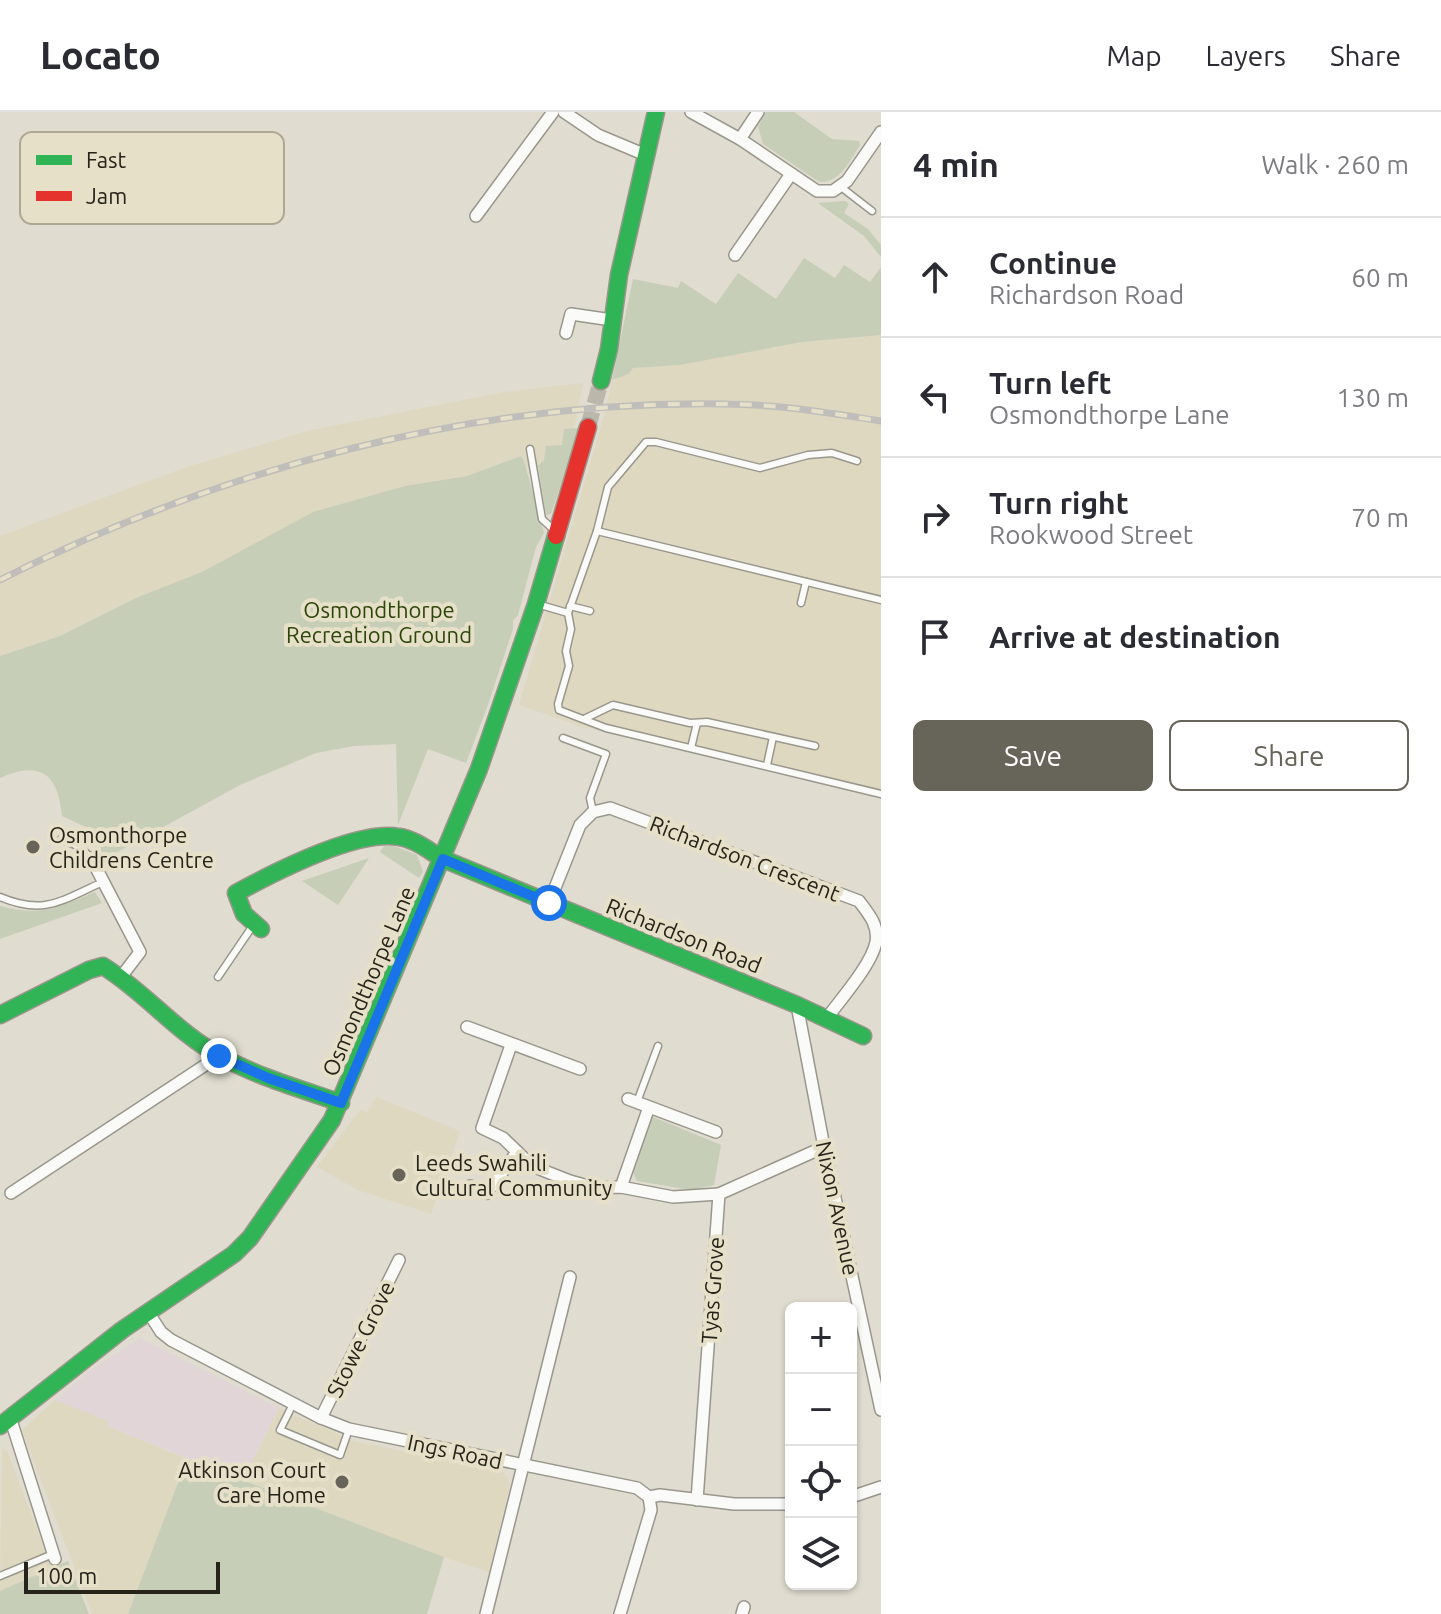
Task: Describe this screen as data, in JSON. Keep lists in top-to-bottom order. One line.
{"streets":{"street":["Richardson Crescent","Richardson Road","Osmondthorpe Lane","Nixon Avenue","Tyas Grove","Stowe Grove","Ings Road"]},"crossings":[["Richardson Crescent","Richardson Road"],["Richardson Road","Osmondthorpe Lane"],["Richardson Road","Nixon Avenue"],["Osmondthorpe Lane","Ings Road"],["Tyas Grove","Ings Road"],["Stowe Grove","Ings Road"]],"parks":["Osmondthorpe Recreation Ground"],"places":["Osmonthorpe Childrens Centre","Leeds Swahili Cultural Community","Atkinson Court Care Home"],"legend":["Fast","Jam"],"scale_bar":"100 m","page":{"header":"Locato","nav":["Map","Layers","Share"],"heading":["4 min","Walk · 260 m"],"list":[["Continue","Richardson Road","60 m"],["Turn left","Osmondthorpe Lane","130 m"],["Turn right","Rookwood Street","70 m"],"Arrive at destination"],"buttons":["Save","Share"],"map_buttons":["+","−"],"scale":"100 m"}}
